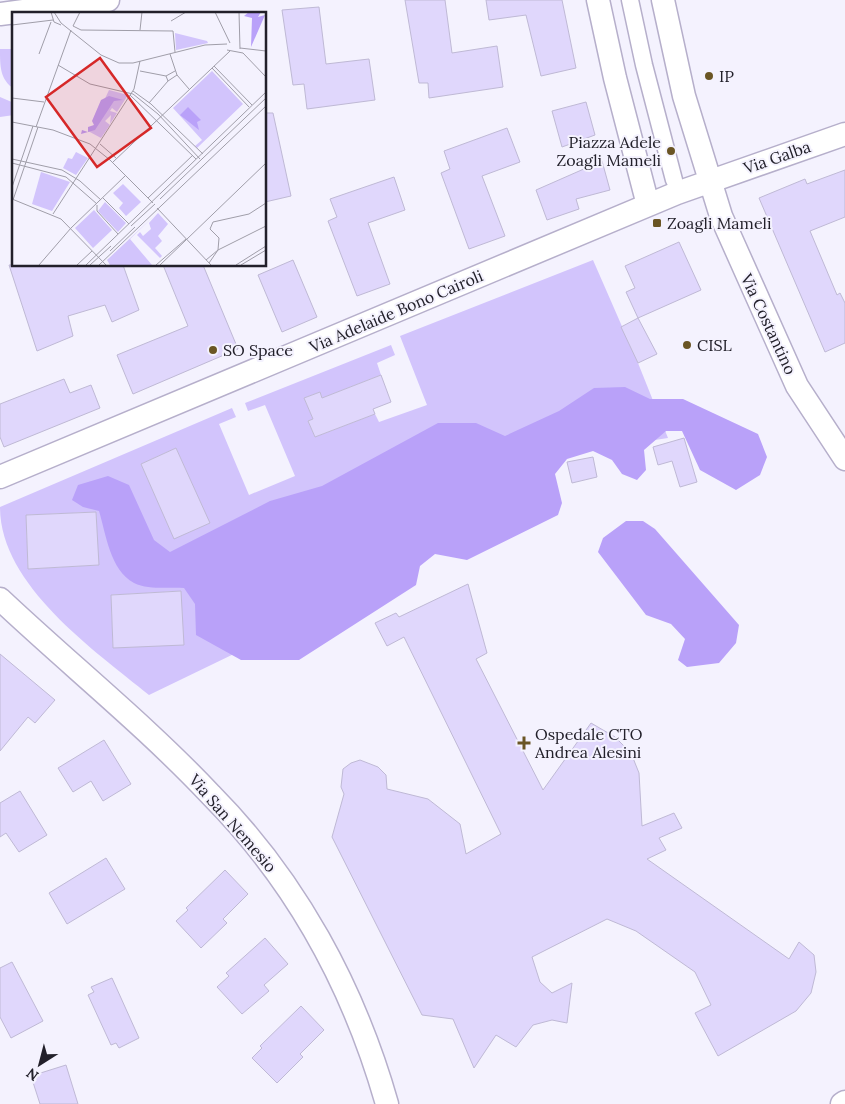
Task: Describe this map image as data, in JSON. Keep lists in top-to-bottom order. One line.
{"streets":{"street":["Via Galba","Via Adelaide Bono Cairoli","Via Costantino","Via San Nemesio"]},"crossings":[["Via Galba","Via Adelaide Bono Cairoli"],["Via Galba","Via Costantino"],["Via Adelaide Bono Cairoli","Via Costantino"]],"places":{"other":["IP","Piazza Adele Zoagli Mameli","CISL","SO Space"],"transit":["Zoagli Mameli"],"health":["Ospedale CTO Andrea Alesini"]},"north":"bottom left"}
